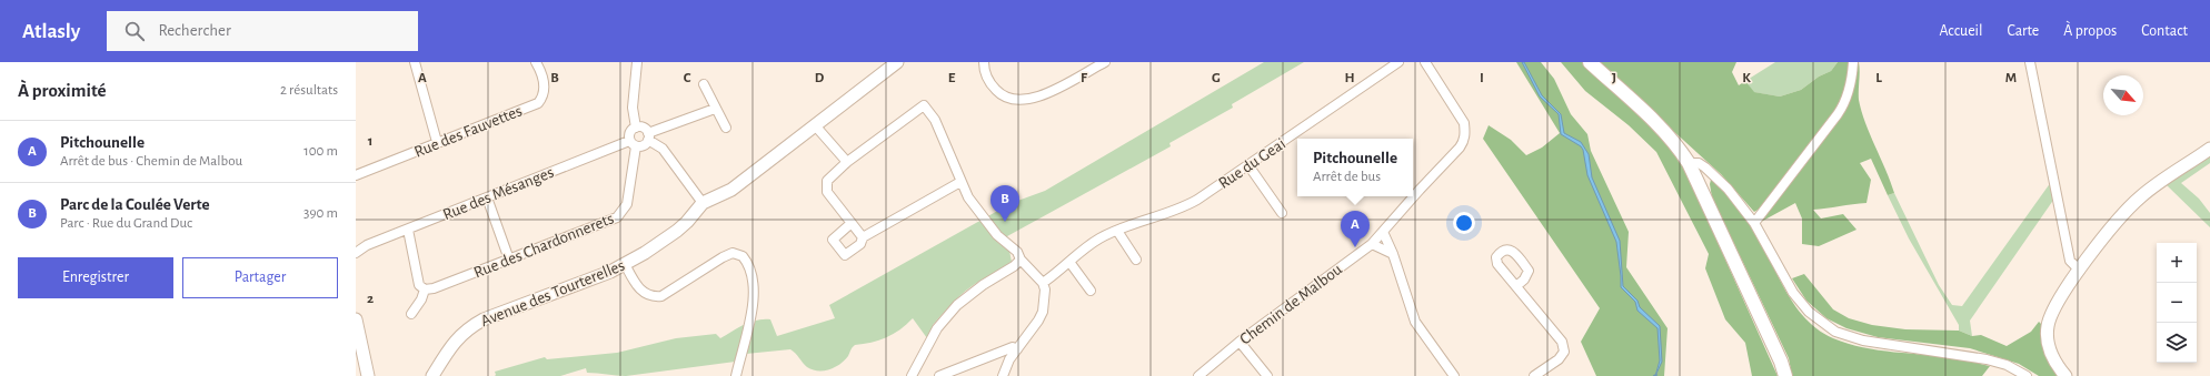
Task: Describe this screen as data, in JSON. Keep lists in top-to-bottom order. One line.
{"streets":{"street":["Rue des Fauvettes","Rue du Geai","Rue des Mésanges","Rue des Chardonnerets","Avenue des Tourterelles","Chemin de Malbou"]},"crossings":[["Rue des Mésanges","Rue des Chardonnerets"]],"north":"bottom right","page":{"header":"Atlasly","search":"Rechercher","nav":["Accueil","Carte","À propos","Contact"],"heading":["À proximité","2 résultats"],"list":[{"mark":"A","name":"Pitchounelle","note":"Arrêt de bus · Chemin de Malbou","value":"100 m"},{"mark":"B","name":"Parc de la Coulée Verte","note":"Parc · Rue du Grand Duc","value":"390 m"}],"popup":["Pitchounelle","Arrêt de bus"],"pins":["B","A"],"map_buttons":["+","−"],"buttons":["Enregistrer","Partager"]},"grid":{"columns":["A","B","C","D","E","F","G","H","I","J","K","L","M"],"rows":["1","2"]}}
